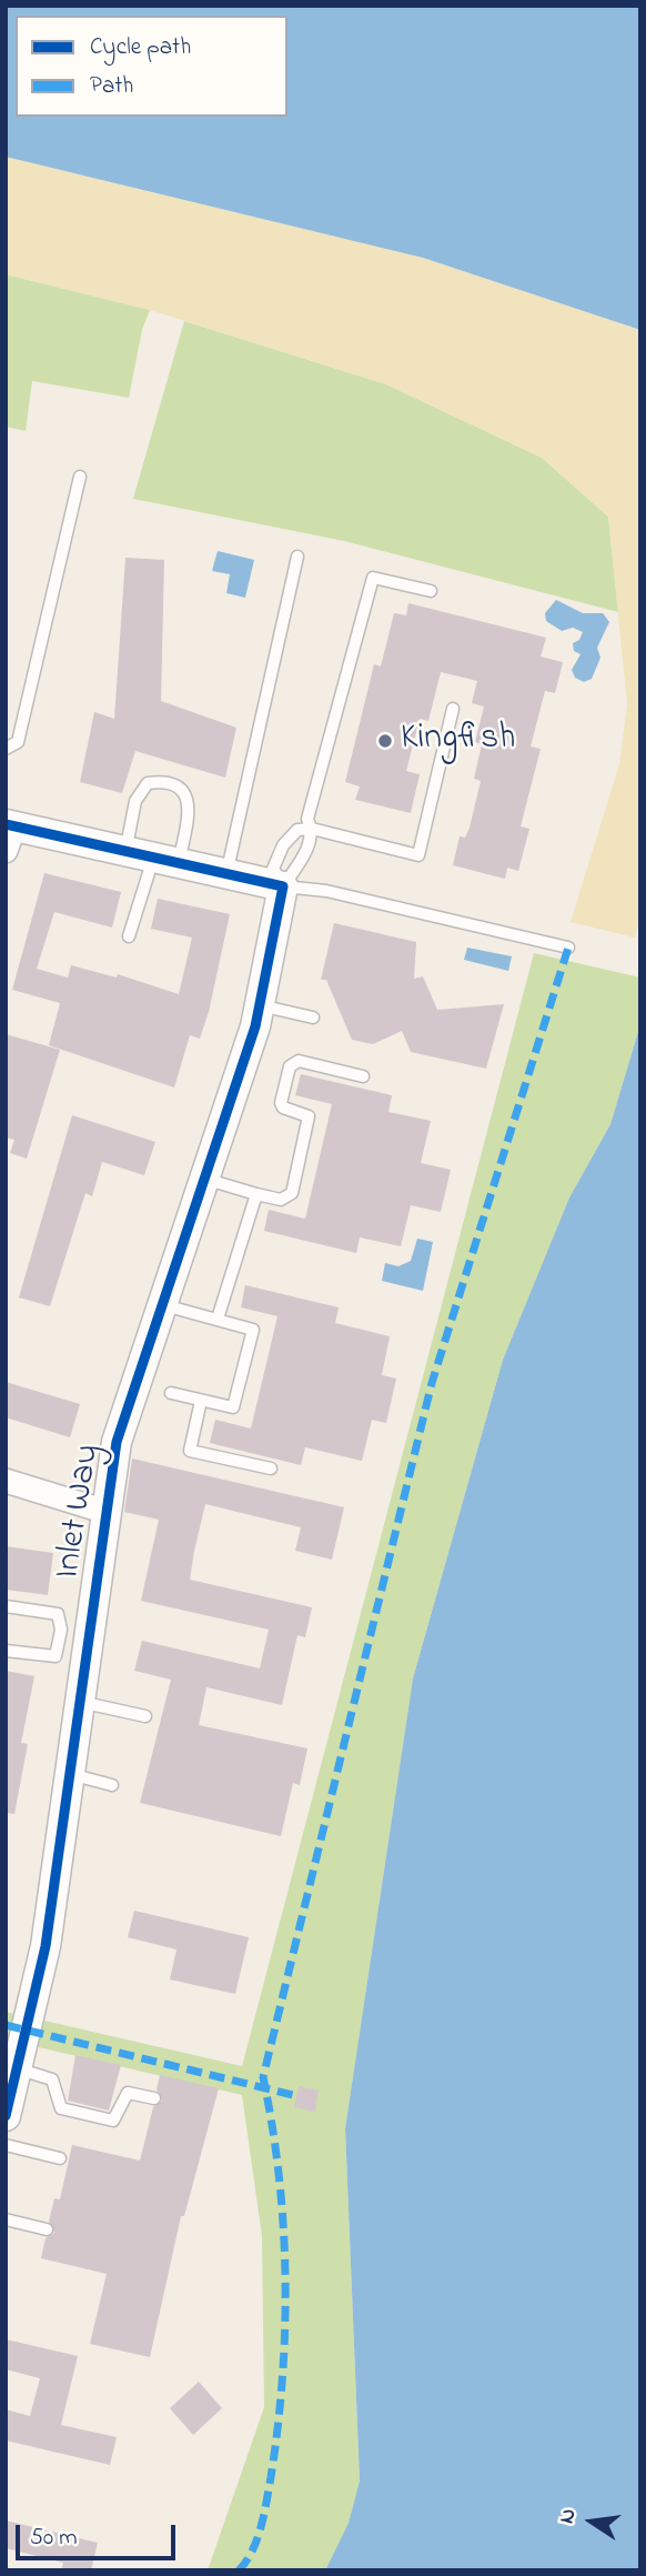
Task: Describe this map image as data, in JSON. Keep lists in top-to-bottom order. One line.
{"streets":{"street":["Inlet Way"]},"places":["Kingfish"],"legend":["Cycle path","Path"],"scale_bar":"50 m","north":"left"}
